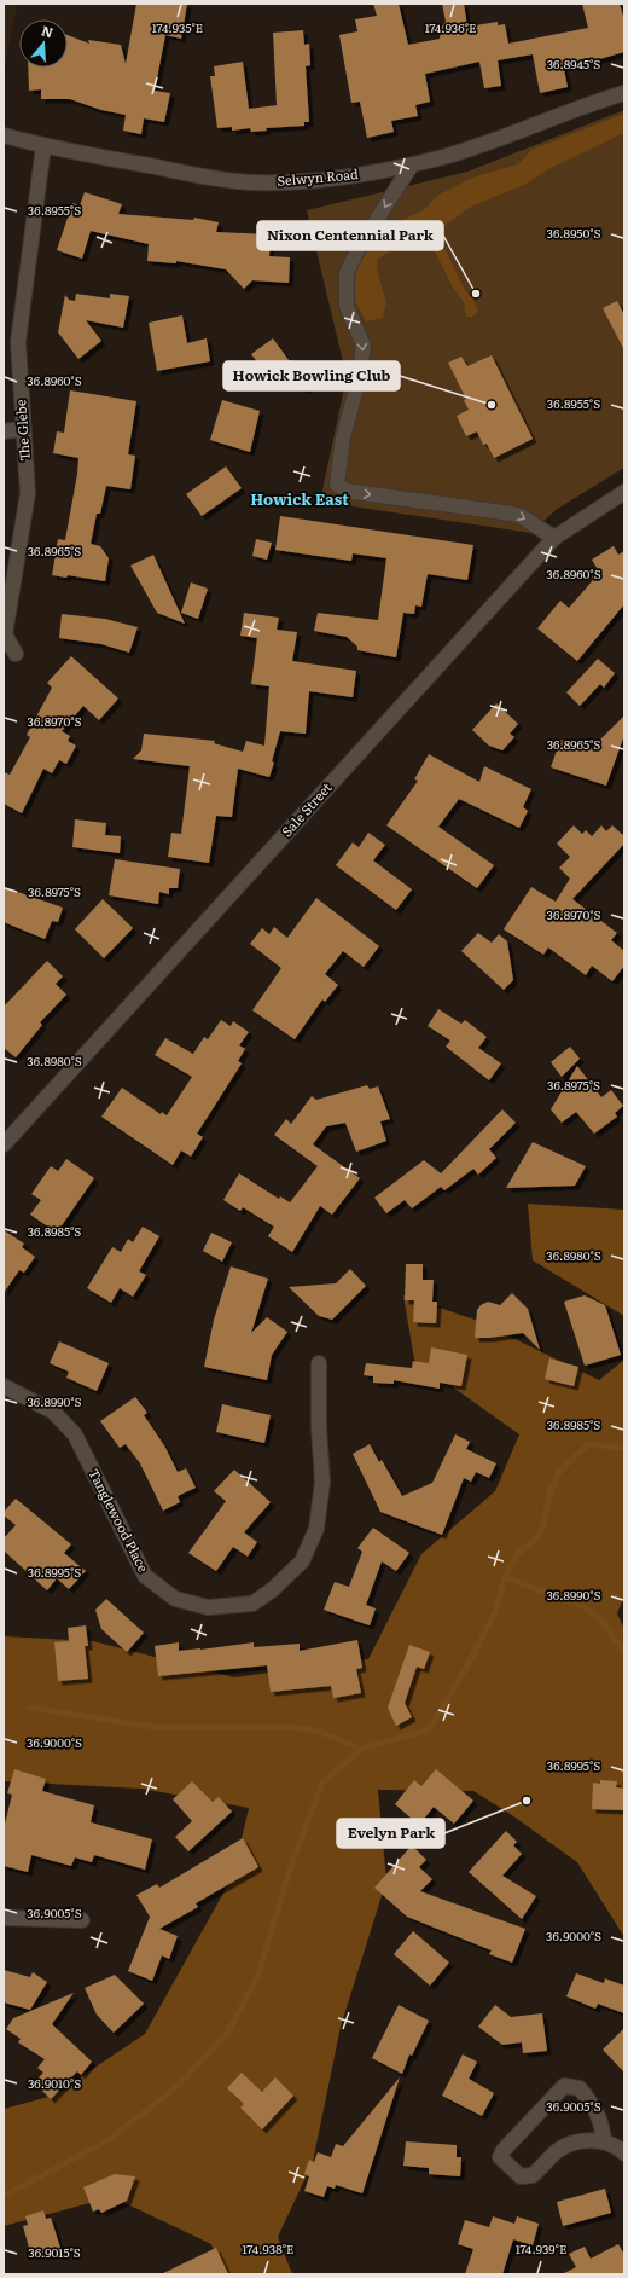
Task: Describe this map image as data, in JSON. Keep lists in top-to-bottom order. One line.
{"streets":{"street":["Selwyn Road","The Glebe","Sale Street","Tanglewood Place"]},"crossings":[["Selwyn Road","The Glebe"]],"districts":["Howick East"],"places":["Nixon Centennial Park","Howick Bowling Club","Evelyn Park"],"north":"top","coordinates":["174.935°E","174.936°E","36.8945°S","36.8955°S","36.8950°S","36.8960°S","36.8965°S","36.8970°S","36.8975°S","36.8980°S","36.8985°S","36.8990°S","36.8995°S","36.9000°S","36.9005°S","36.9010°S","174.938°E","174.939°E","36.9015°S"]}
